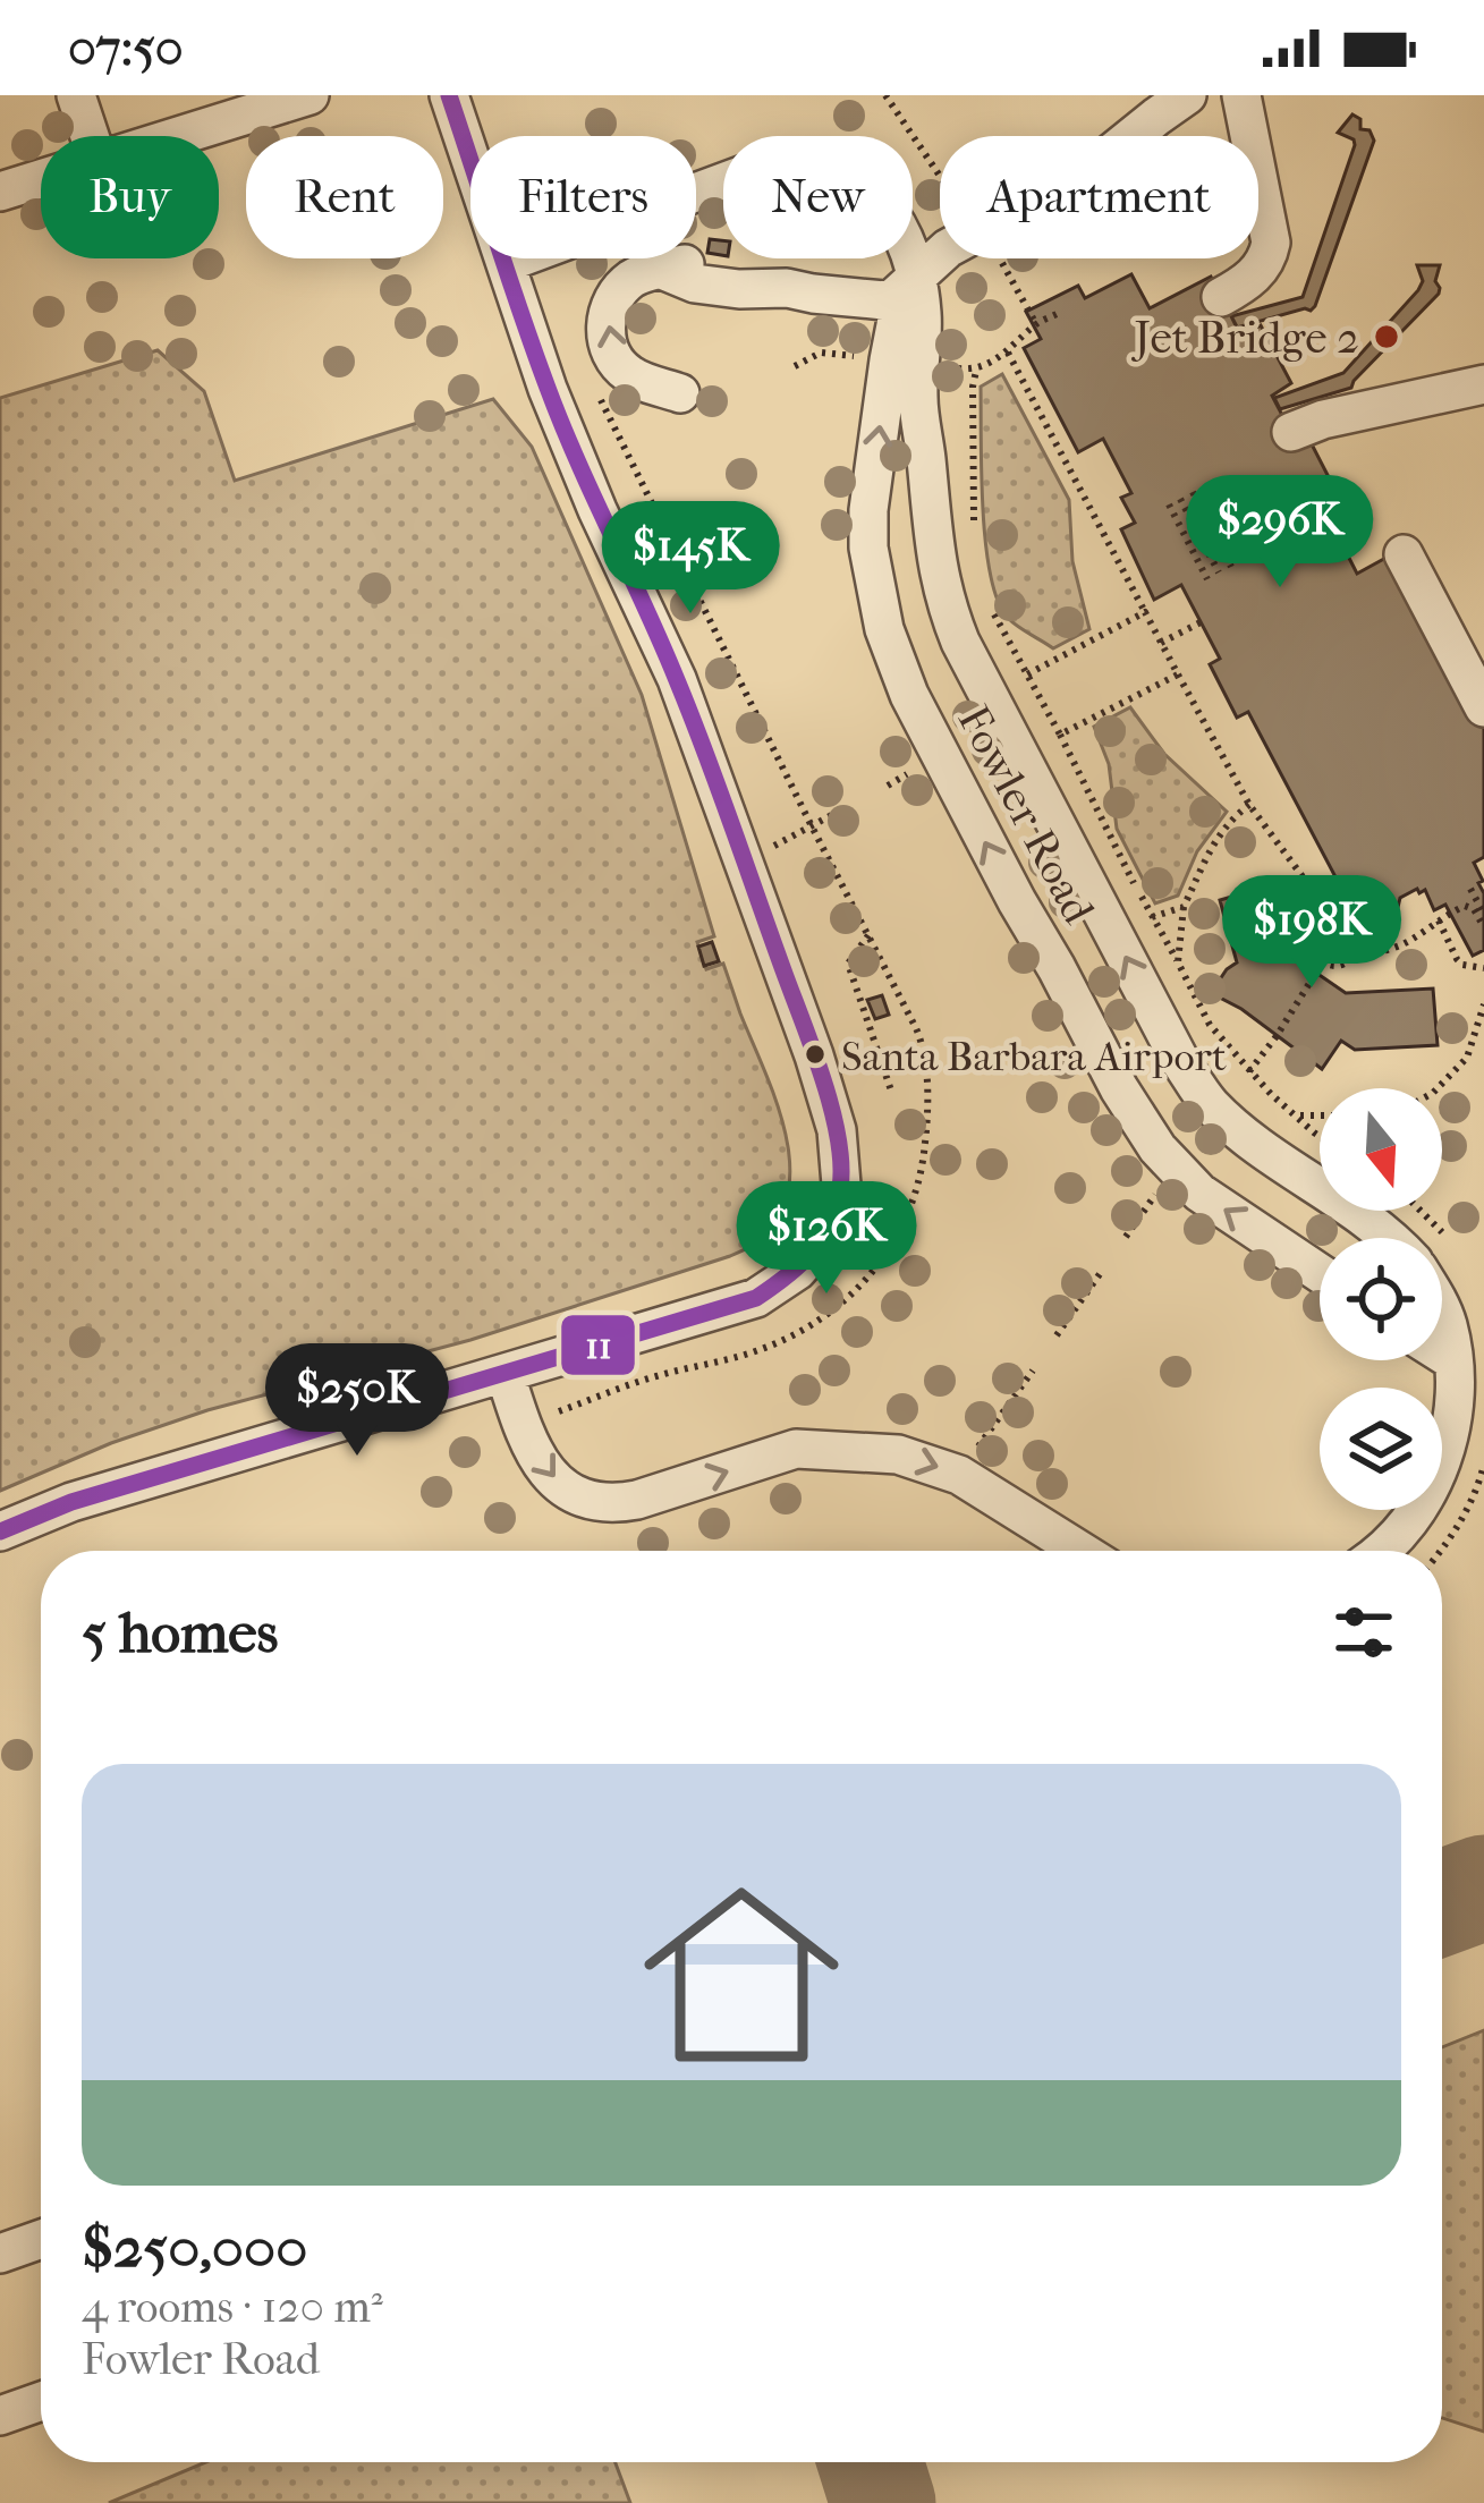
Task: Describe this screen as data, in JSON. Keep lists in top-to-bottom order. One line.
{"streets":{"street":["Fowler Road"]},"one_way":["Fowler Road"],"places":["Jet Bridge 2","Santa Barbara Airport"],"lines":["transit line 11"],"north":"bottom","page":{"status":"07:50","chip":["Buy","Rent","Filters","New","Apartment"],"price":["$296K","$145K","$198K","$126K","$250K"],"heading":"5 homes","list":[{"name":"$250,000","note":"4 rooms · 120 m² · Fowler Road"}]}}
